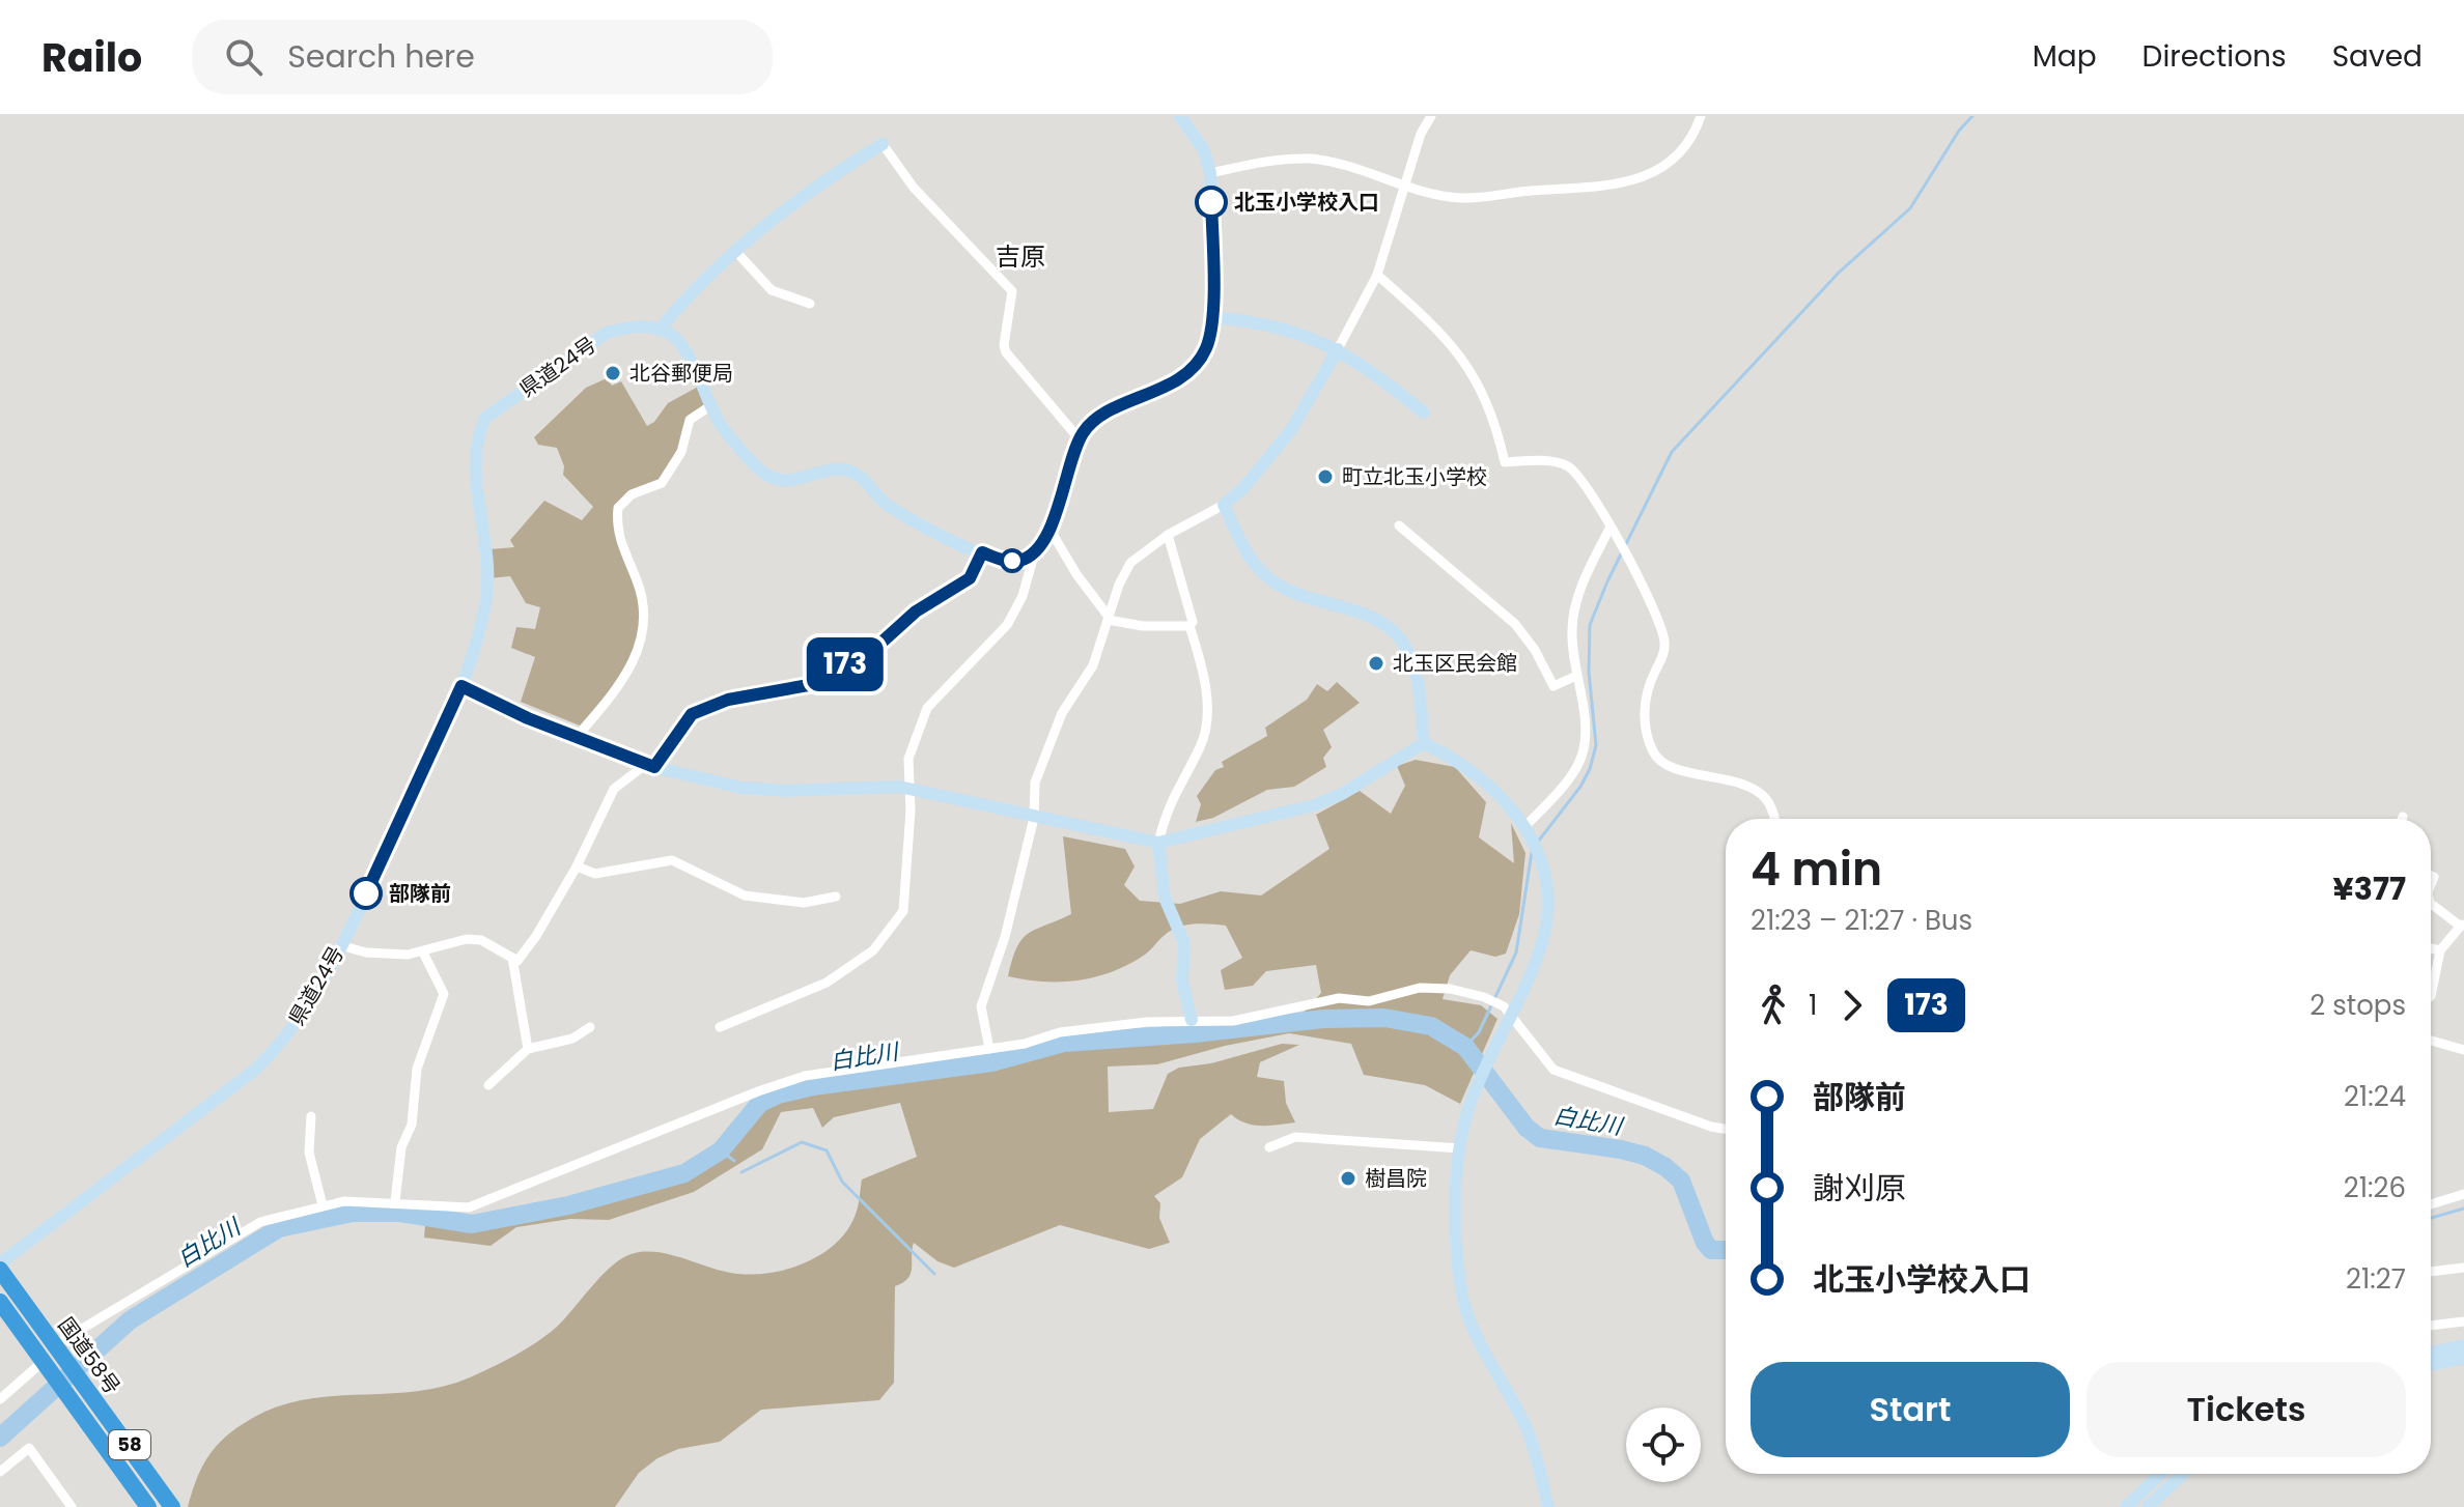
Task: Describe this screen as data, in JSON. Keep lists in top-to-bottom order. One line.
{"streets":{"highway":["国道58号","58"],"street":["県道24号"]},"districts":["吉原"],"water":["白比川"],"places":["北玉小学校入口","北谷郵便局","町立北玉小学校","北玉区民会館","部隊前","樹昌院"],"lines":["bus line 173"],"page":{"header":"Railo","search":"Search here","nav":["Map","Directions","Saved"],"on_map":"173","heading":["4 min","21:23 – 21:27 · Bus","¥377"],"legs":["1","173","2 stops"],"list":[{"name":"部隊前","value":"21:24"},{"name":"謝刈原","value":"21:26"},{"name":"北玉小学校入口","value":"21:27"}],"buttons":["Start","Tickets"]}}
